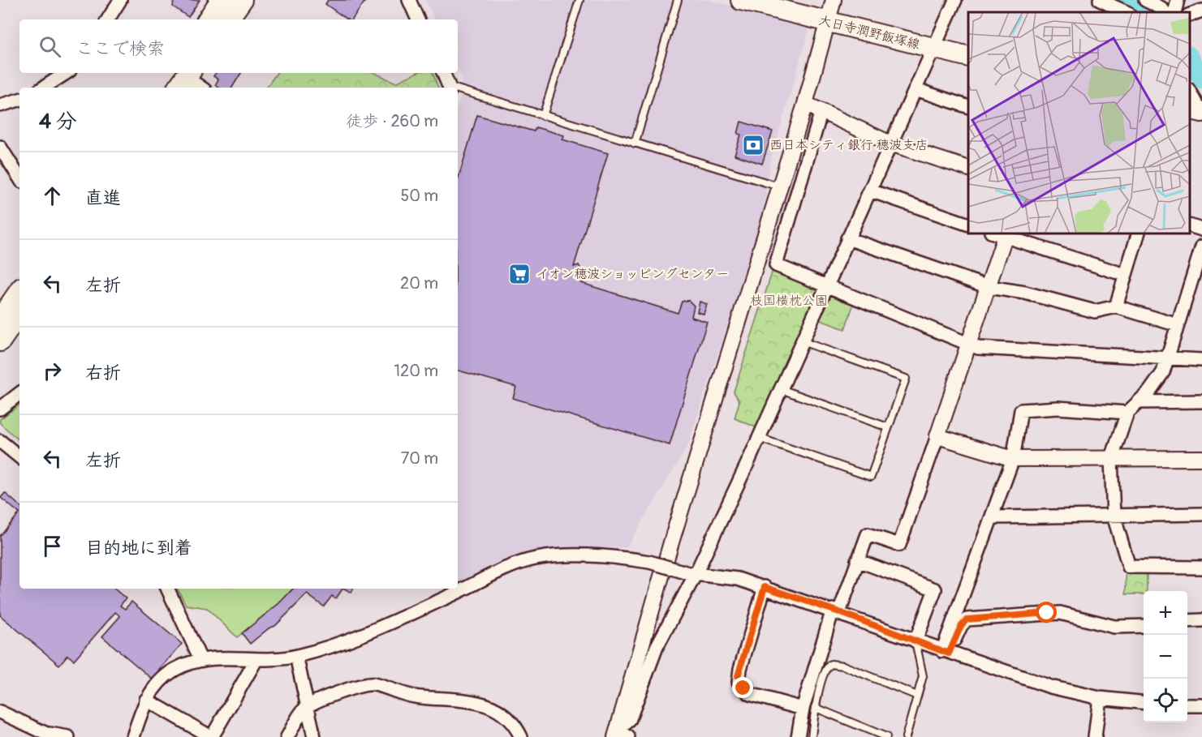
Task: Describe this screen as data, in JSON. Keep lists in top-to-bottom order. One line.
{"streets":{"main road":["大日寺潤野飯塚線"]},"parks":["枝国横枕公園"],"places":{"bank":["西日本シティ銀行 穂波支店"],"supermarket":["イオン穂波ショッピングセンター"]},"page":{"search":"ここで検索","heading":["4 分","徒歩 · 260 m"],"list":[["直進","50 m"],["左折","20 m"],["右折","120 m"],["左折","70 m"],"目的地に到着"],"map_buttons":["+","−"]}}
